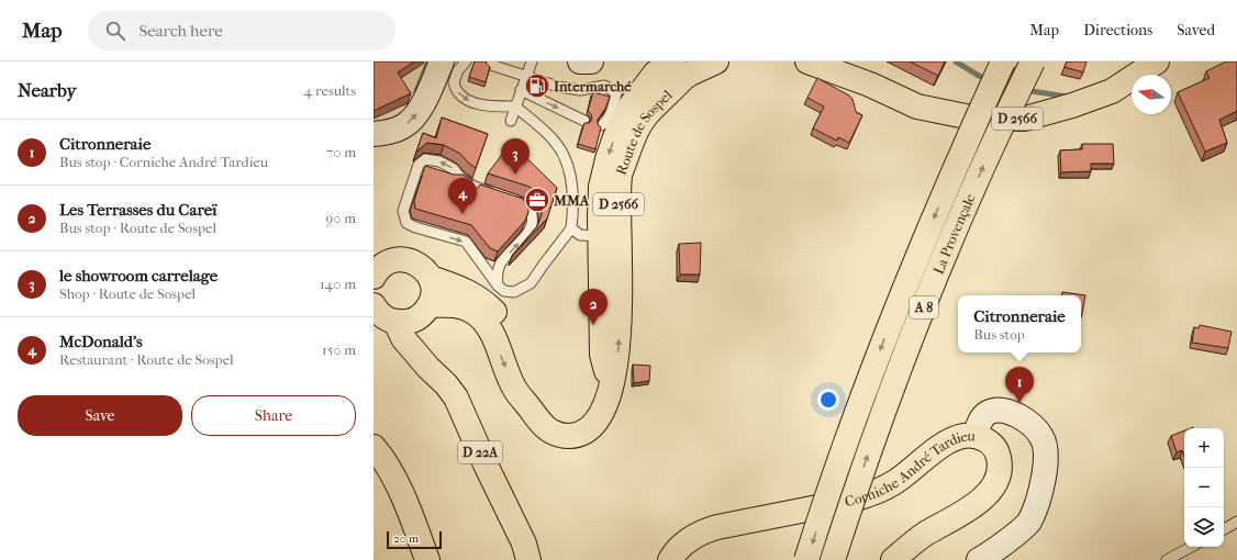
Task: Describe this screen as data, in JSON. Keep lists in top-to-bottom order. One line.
{"streets":{"main road":["D 2566","Route de Sospel","La Provençale","A 8","D 22A","Corniche André Tardieu"]},"crossings":[["Route de Sospel","D 22A"]],"places":{"fuel station":["Intermarché"],"office":["MMA"]},"scale_bar":"20 m","north":"left","page":{"header":"Map","search":"Search here","nav":["Map","Directions","Saved"],"heading":["Nearby","4 results"],"list":[{"mark":"1","name":"Citronneraie","note":"Bus stop · Corniche André Tardieu","value":"70 m"},{"mark":"2","name":"Les Terrasses du Careï","note":"Bus stop · Route de Sospel","value":"90 m"},{"mark":"3","name":"le showroom carrelage","note":"Shop · Route de Sospel","value":"140 m"},{"mark":"4","name":"McDonald's","note":"Restaurant · Route de Sospel","value":"150 m"}],"pins":["3","4","2","1"],"popup":["Citronneraie","Bus stop"],"buttons":["Save","Share"],"map_buttons":["+","−"],"scale":"20 m"}}
